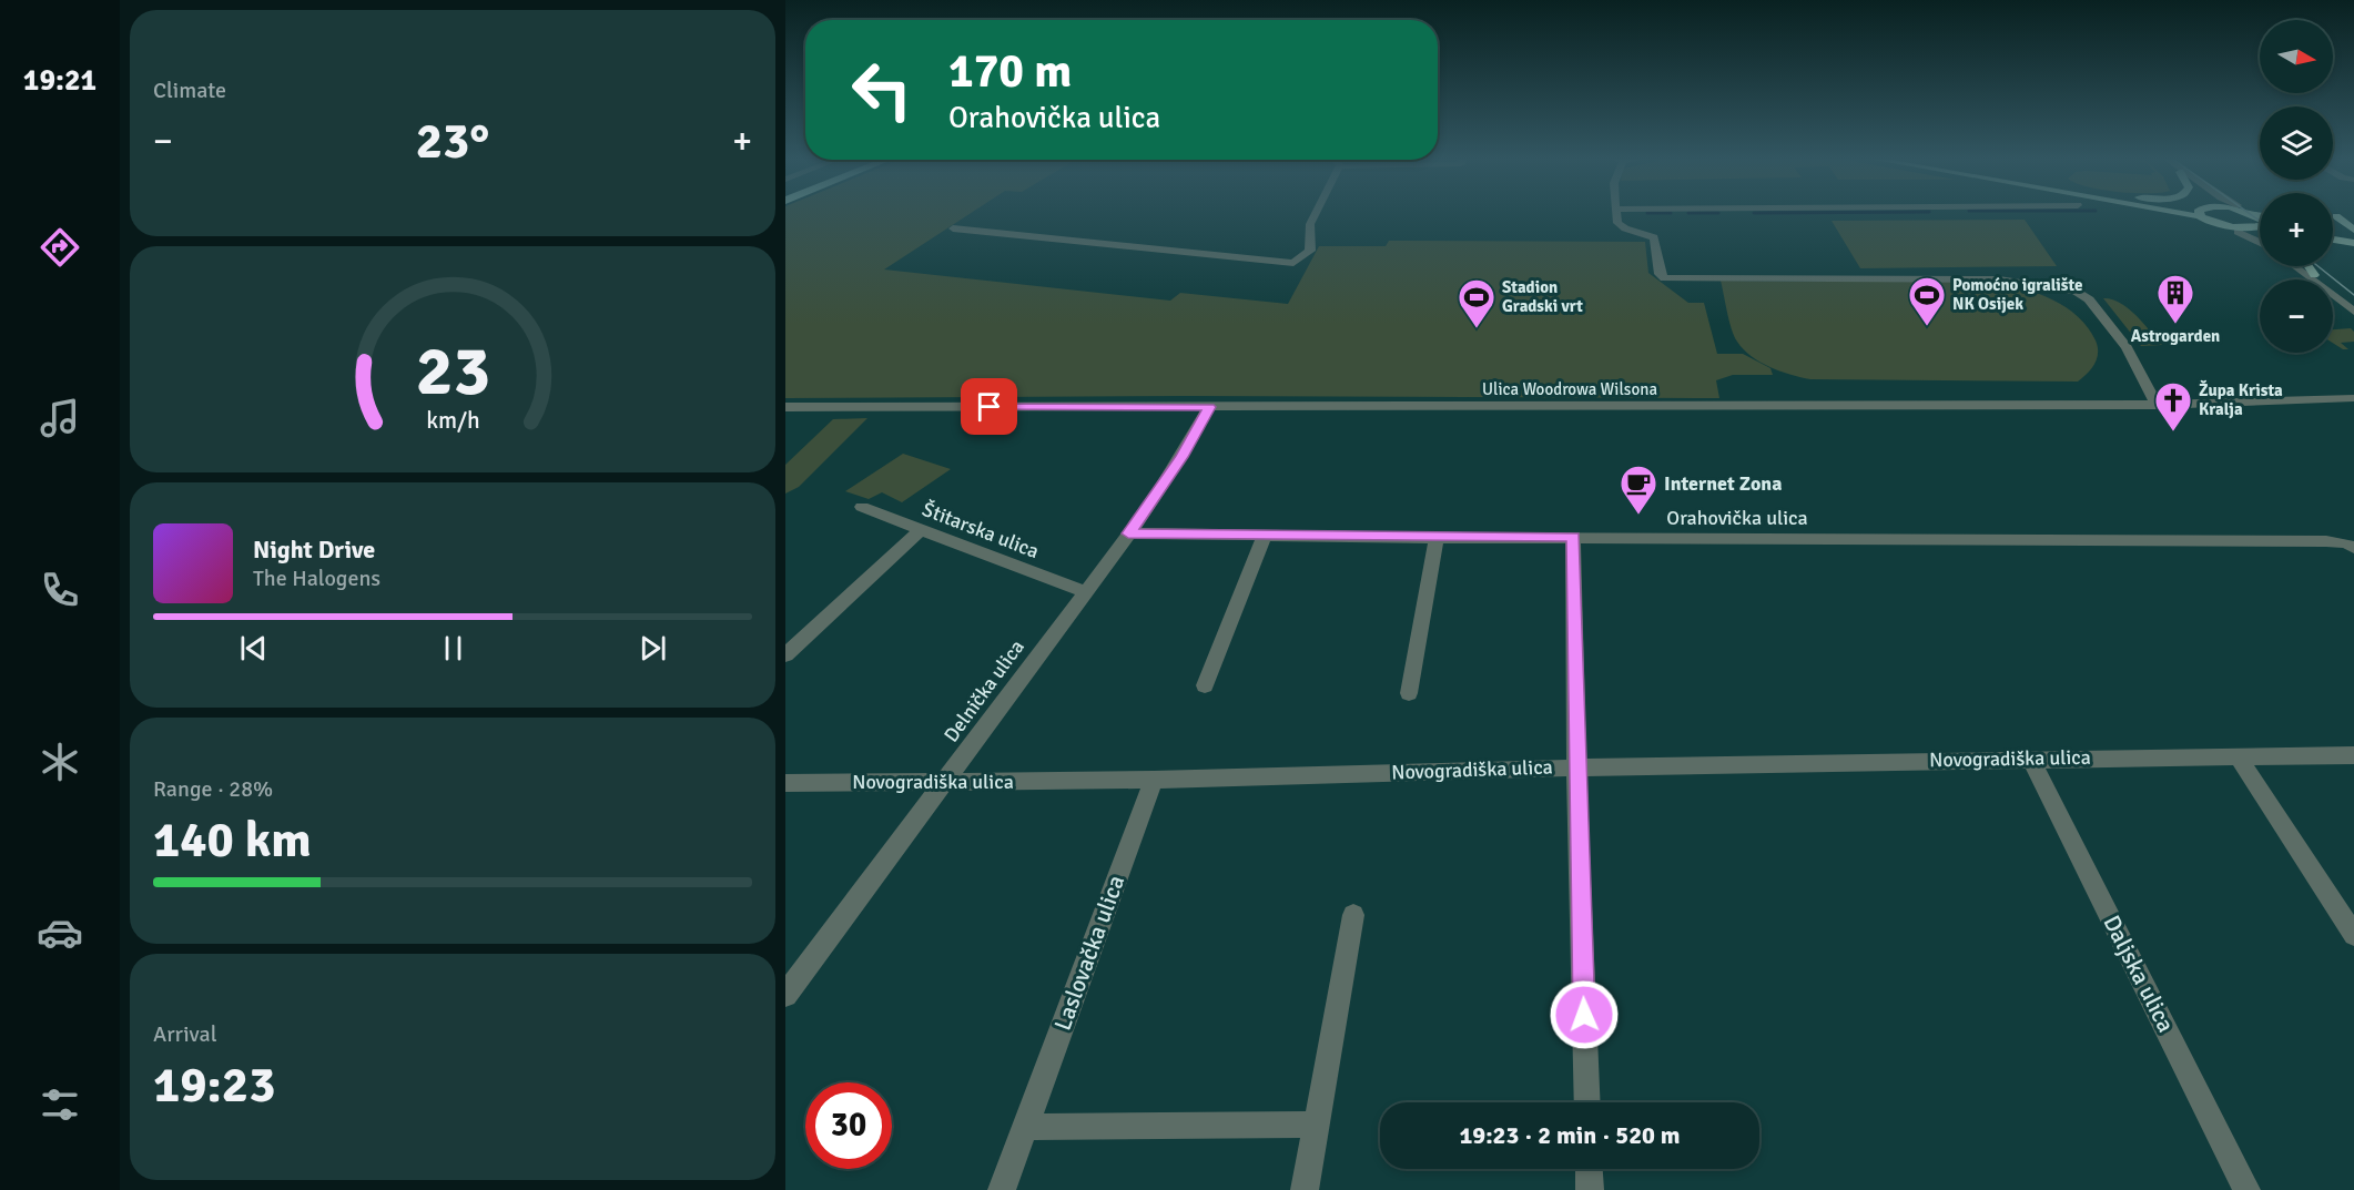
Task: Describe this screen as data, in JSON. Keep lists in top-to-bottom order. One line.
{"streets":{"street":["Ulica Woodrowa Wilsona","Orahovička ulica","Štitarska ulica","Delnička ulica","Novogradiška ulica","Laslovačka ulica","Daljska ulica"]},"crossings":[["Ulica Woodrowa Wilsona","Delnička ulica"],["Orahovička ulica","Delnička ulica"],["Štitarska ulica","Delnička ulica"],["Delnička ulica","Novogradiška ulica"],["Novogradiška ulica","Laslovačka ulica"],["Novogradiška ulica","Daljska ulica"]],"places":{"building":["Astrogarden"],"sports":["Pomoćno igralište NK Osijek","Stadion Gradski vrt"],"church":["Župa Krista Kralja"],"cafe":["Internet Zona"]},"north":"right","page":{"tabs":"19:21","tile":["Climate",["Range · 28%","140 km"],["Arrival","19:23"]],"map_buttons":["+","−"],"turn":["170 m","Orahovička ulica"],"heat":["−","23°","+"],"song":["Night Drive","The Halogens"],"limit":"30","trip":"19:23 · 2 min · 520 m","gauge":["23","km/h"]}}
